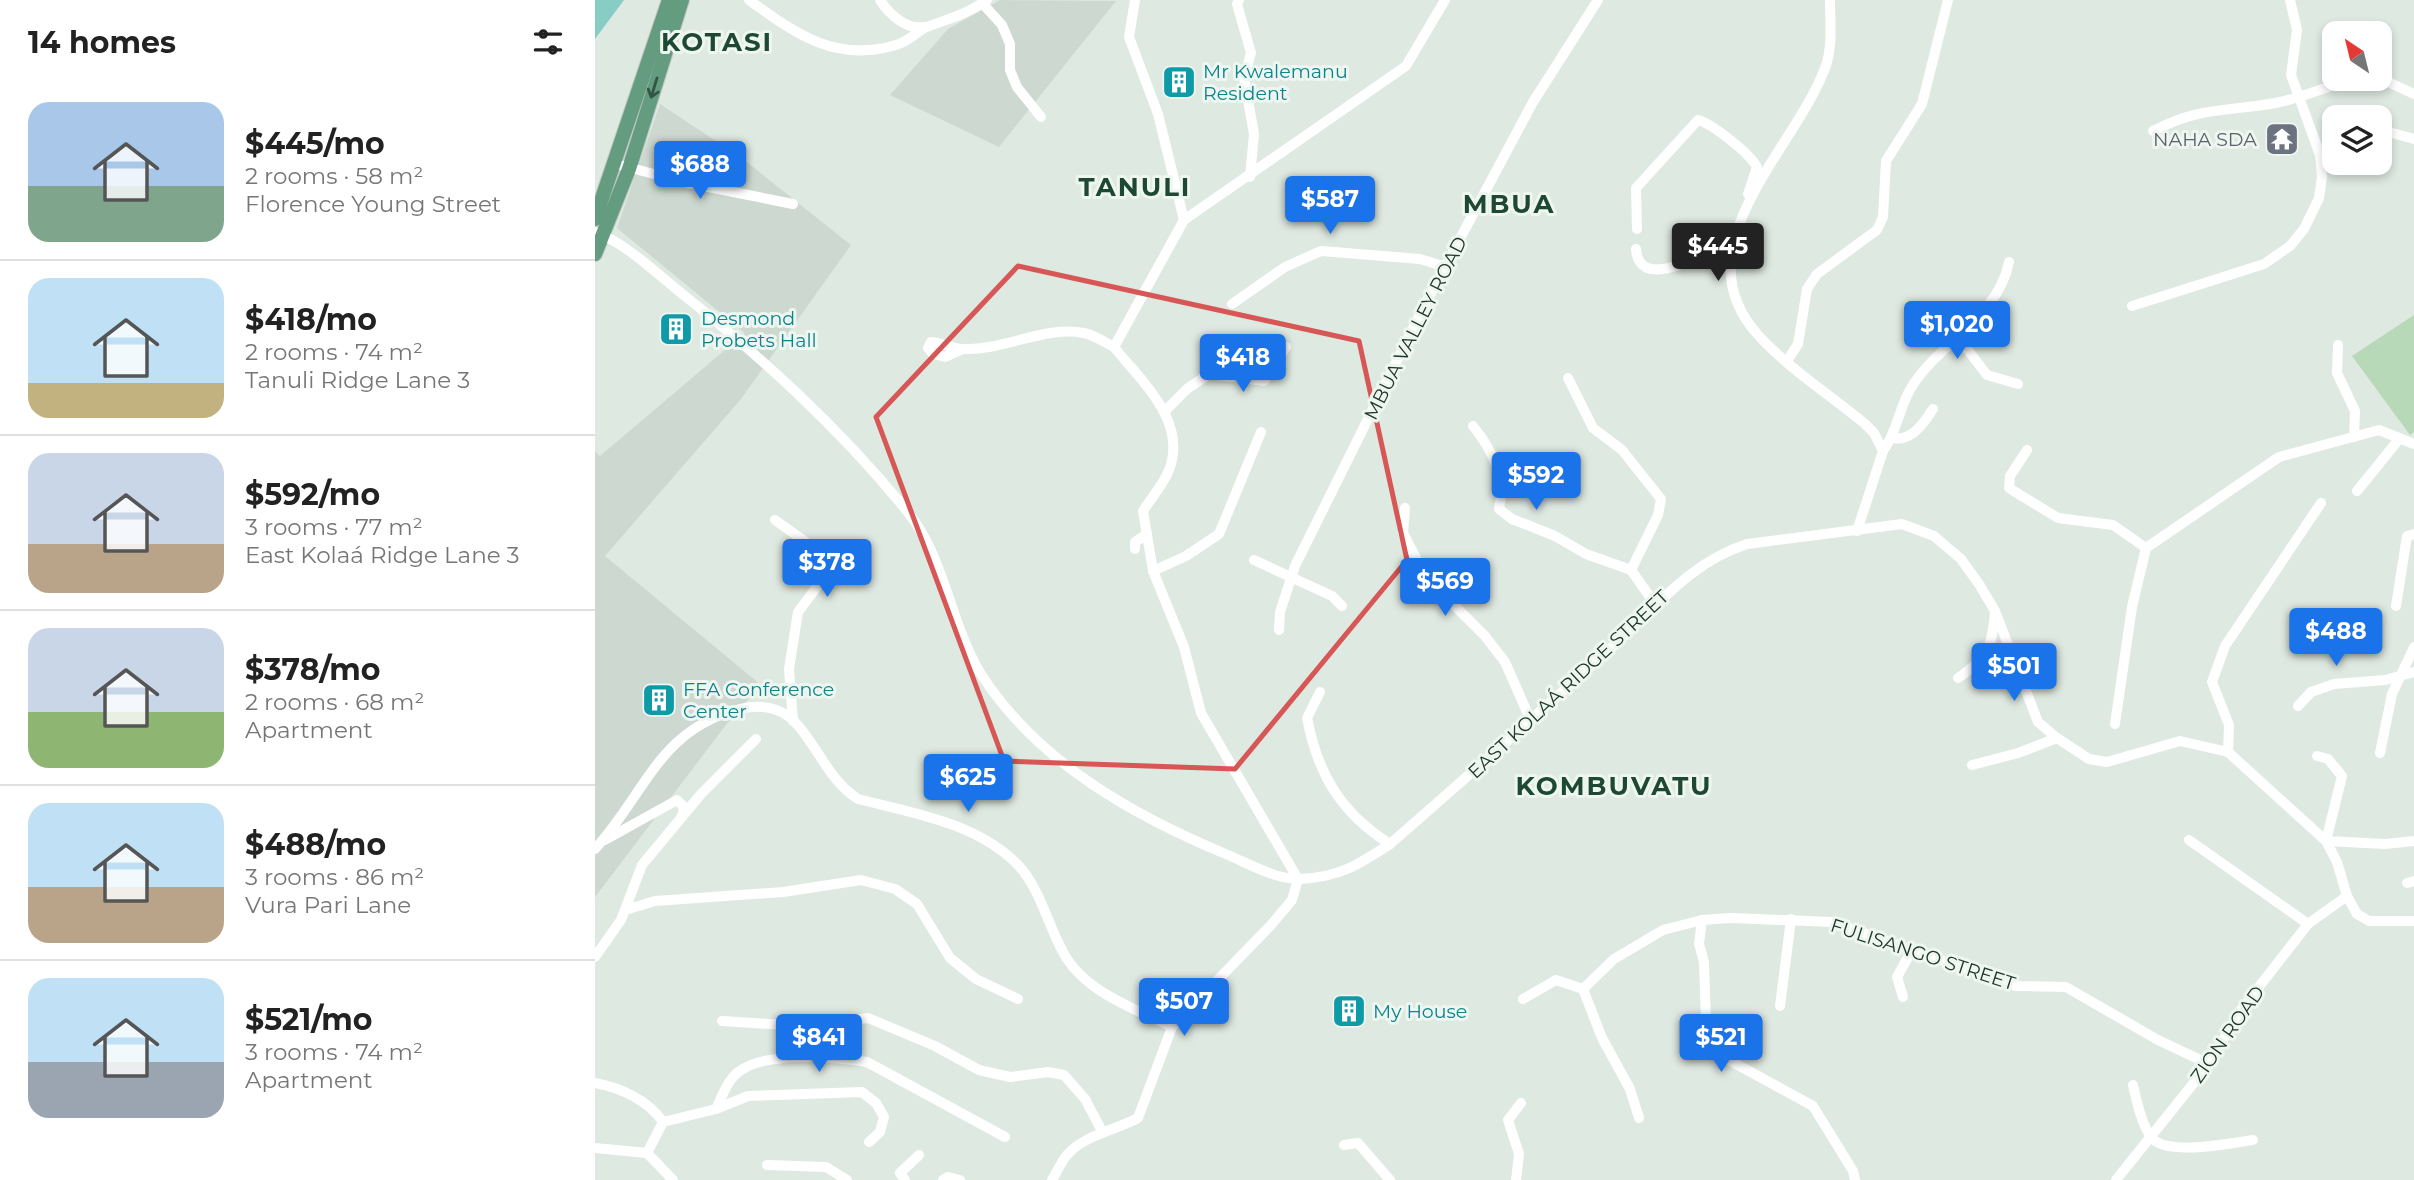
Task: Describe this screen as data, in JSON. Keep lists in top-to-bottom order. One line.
{"streets":{"street":["MBUA VALLEY ROAD","EAST KOLAÁ RIDGE STREET","FULISANGO STREET","ZION ROAD"]},"crossings":[["FULISANGO STREET","ZION ROAD"]],"districts":["KOTASI","TANULI","MBUA","KOMBUVATU"],"places":{"building":["Mr Kwalemanu Resident","Desmond Probets Hall","FFA Conference Center","My House"],"temple":["NAHA SDA"]},"north":"top left","page":{"heading":"14 homes","list":[{"name":"$445/mo","note":"2 rooms · 58 m² · Florence Young Street"},{"name":"$418/mo","note":"2 rooms · 74 m² · Tanuli Ridge Lane 3"},{"name":"$592/mo","note":"3 rooms · 77 m² · East Kolaá Ridge Lane 3"},{"name":"$378/mo","note":"2 rooms · 68 m² · Apartment"},{"name":"$488/mo","note":"3 rooms · 86 m² · Vura Pari Lane"},{"name":"$521/mo","note":"3 rooms · 74 m² · Apartment"}],"price":["$688","$587","$445","$1,020","$418","$592","$378","$569","$488","$501","$625","$507","$841","$521"]}}
